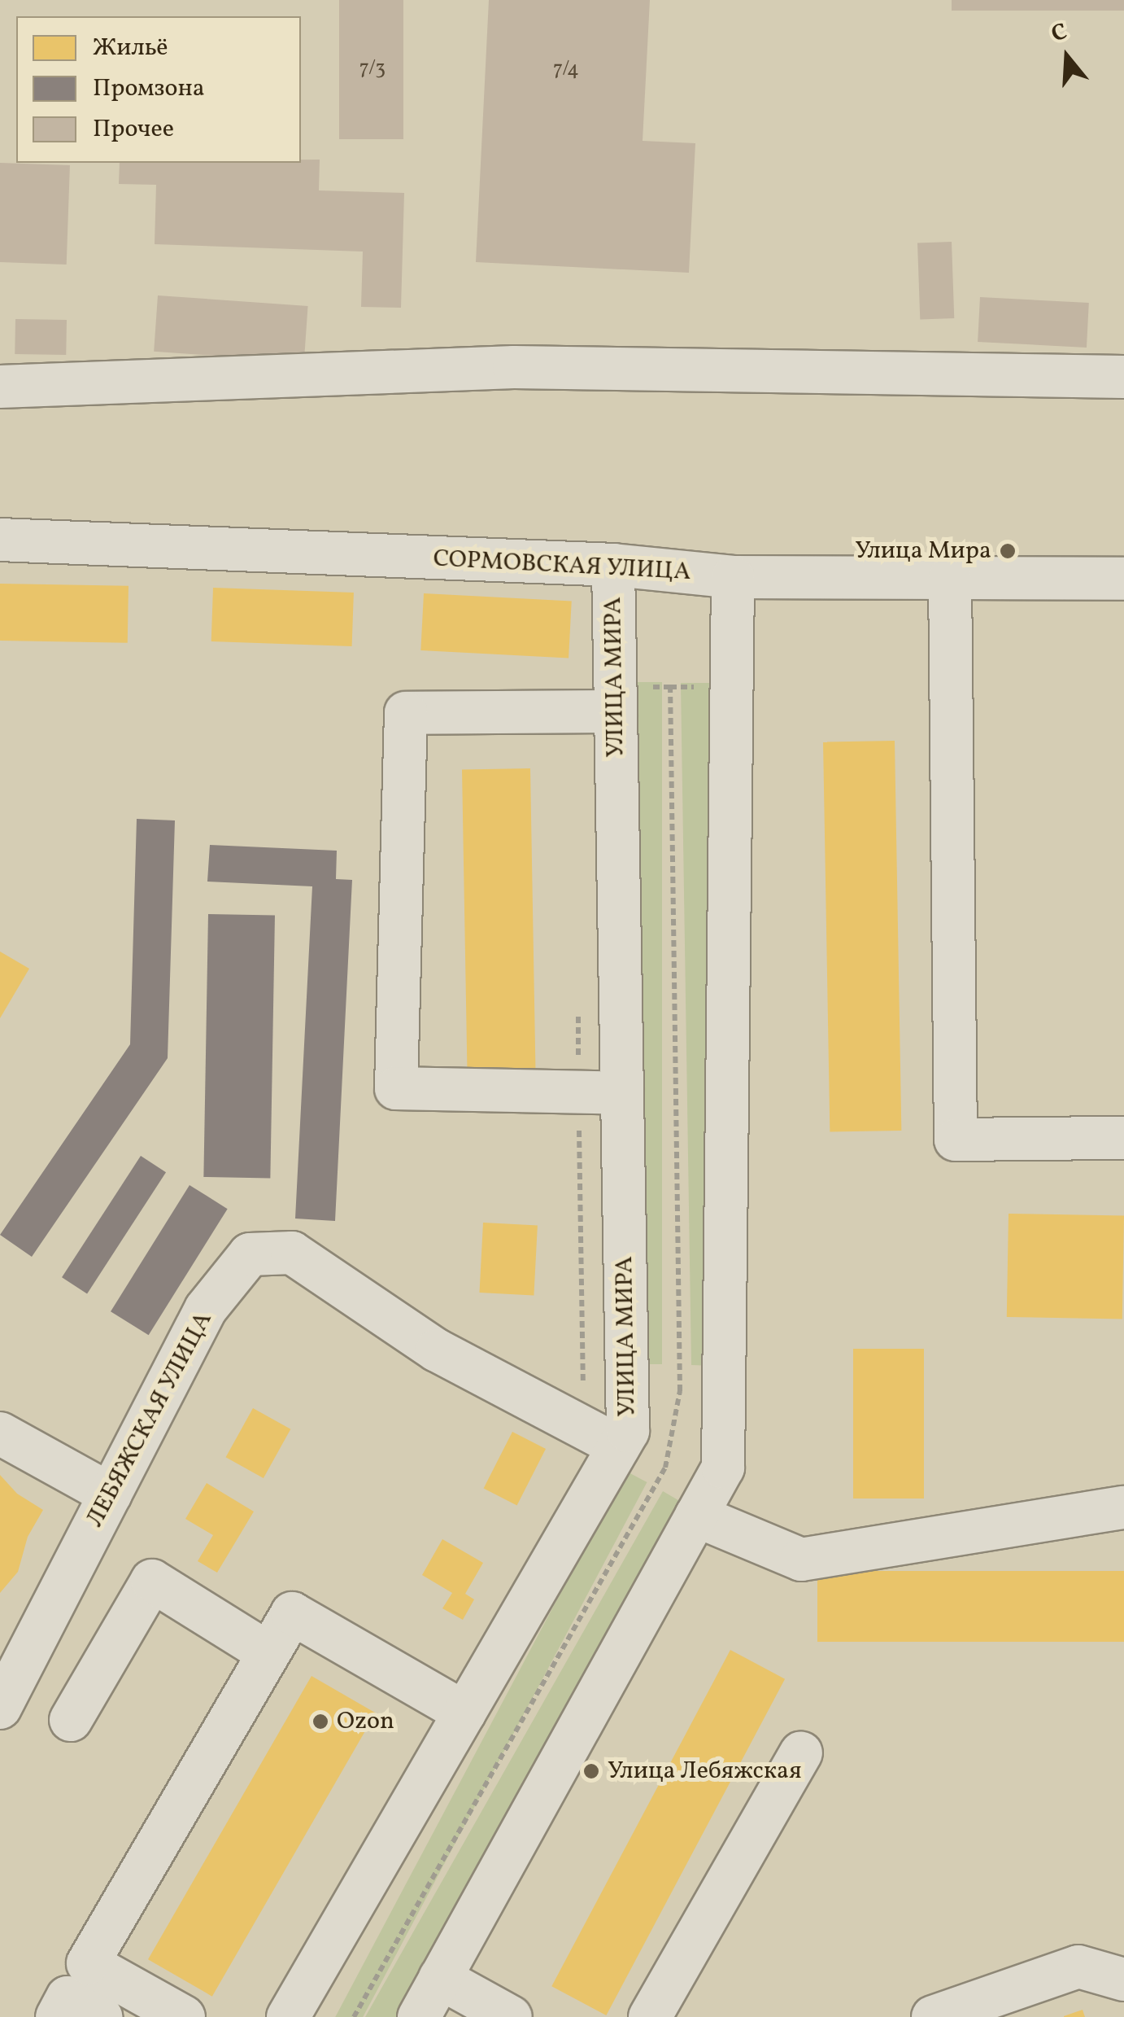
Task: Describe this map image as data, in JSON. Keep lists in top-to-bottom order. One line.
{"streets":{"street":["СОРМОВСКАЯ УЛИЦА","УЛИЦА МИРА","ЛЕБЯЖСКАЯ УЛИЦА"]},"crossings":[["СОРМОВСКАЯ УЛИЦА","УЛИЦА МИРА"],["УЛИЦА МИРА","ЛЕБЯЖСКАЯ УЛИЦА"]],"places":["Улица Мира","Ozon","Улица Лебяжская"],"house_numbers":["7/3","7/4"],"legend":["Жильё","Промзона","Прочее"],"north":"top"}
